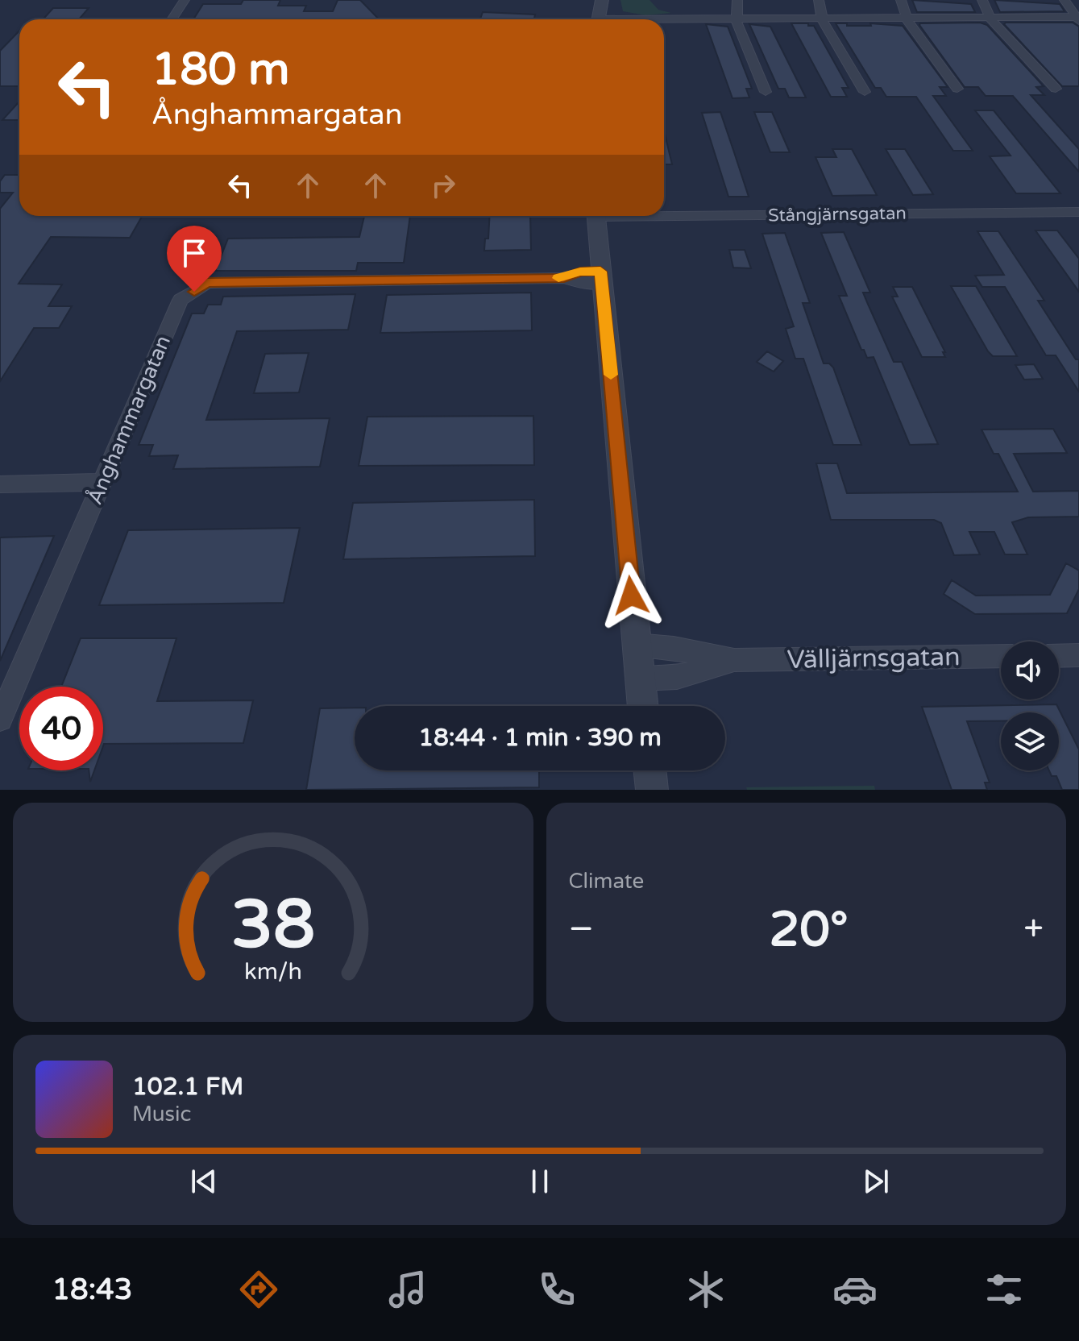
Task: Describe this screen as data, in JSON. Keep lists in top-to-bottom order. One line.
{"streets":{"street":["Stångjärnsgatan","Ånghammargatan","Välljärnsgatan"]},"page":{"turn":["180 m","Ånghammargatan"],"limit":"40","trip":"18:44 · 1 min · 390 m","tile":"Climate","heat":["−","20°","+"],"song":["102.1 FM","Music"],"tabs":"18:43","gauge":["38","km/h"]}}
